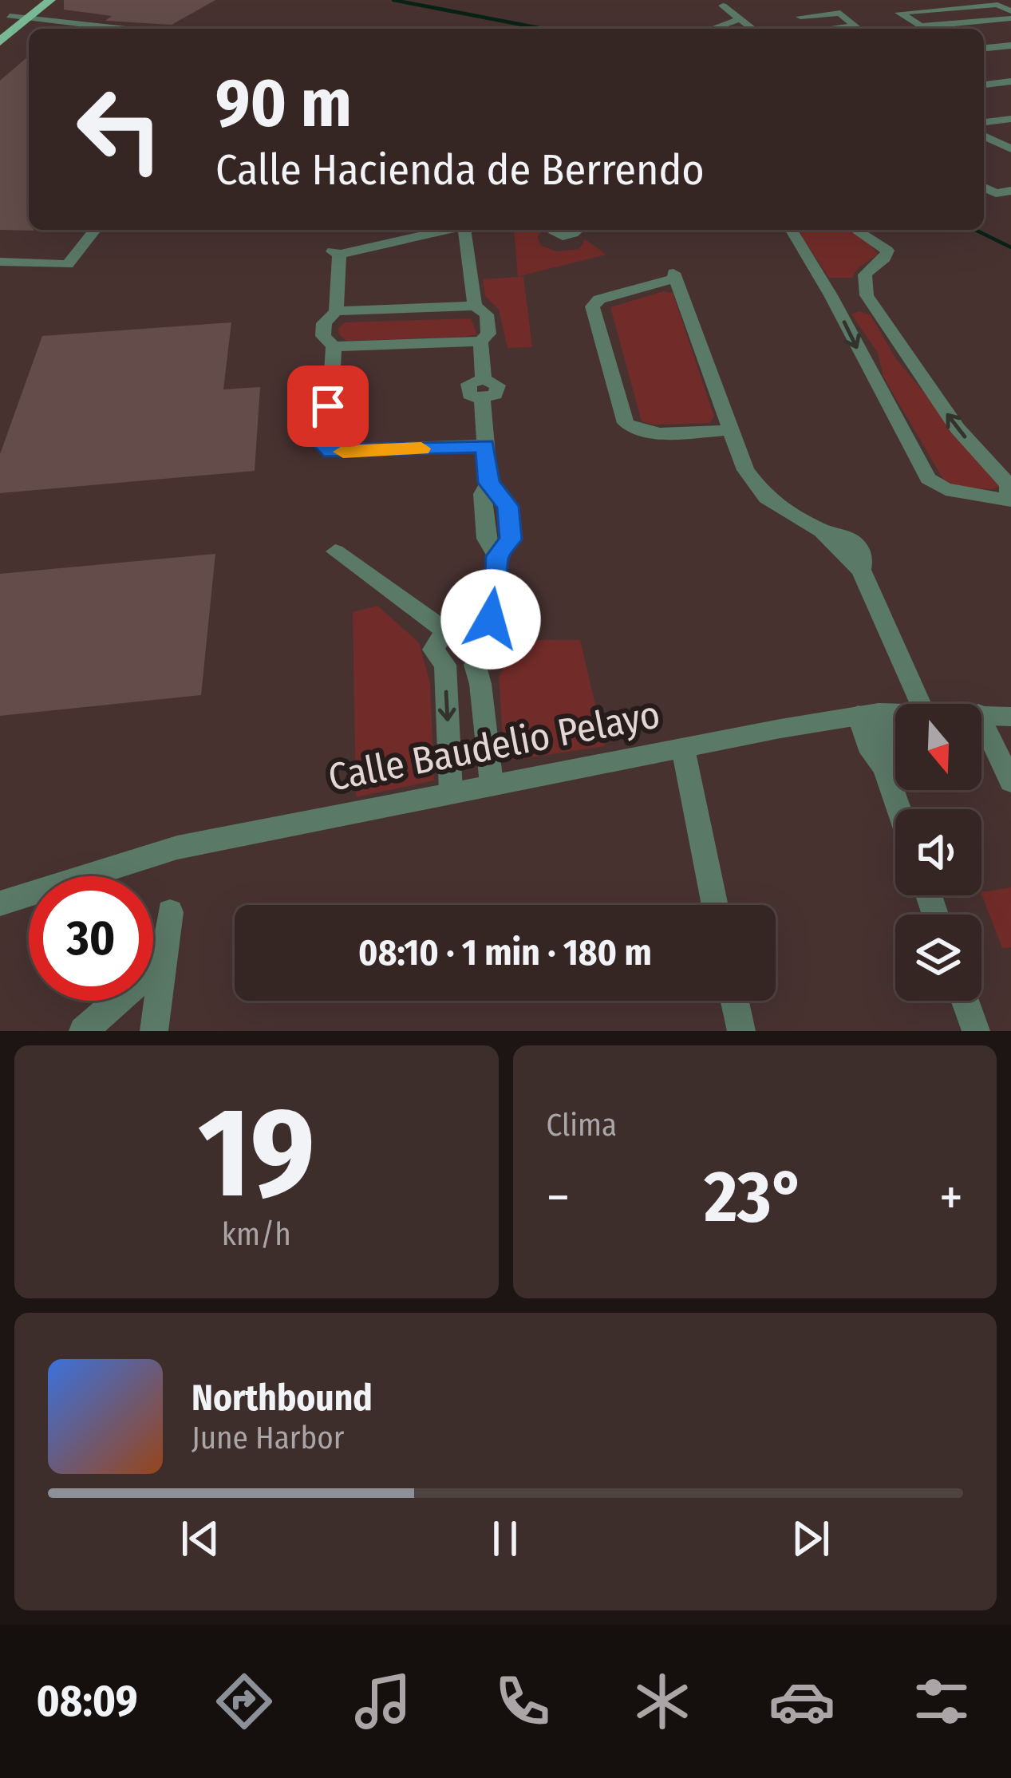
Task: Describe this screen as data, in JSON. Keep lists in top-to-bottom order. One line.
{"streets":{"street":["Calle Baudelio Pelayo"]},"north":"bottom","page":{"turn":["90 m","Calle Hacienda de Berrendo"],"limit":"30","trip":"08:10 · 1 min · 180 m","tile":[["19","km/h"],"Clima"],"heat":["−","23°","+"],"song":["Northbound","June Harbor"],"tabs":"08:09"}}
